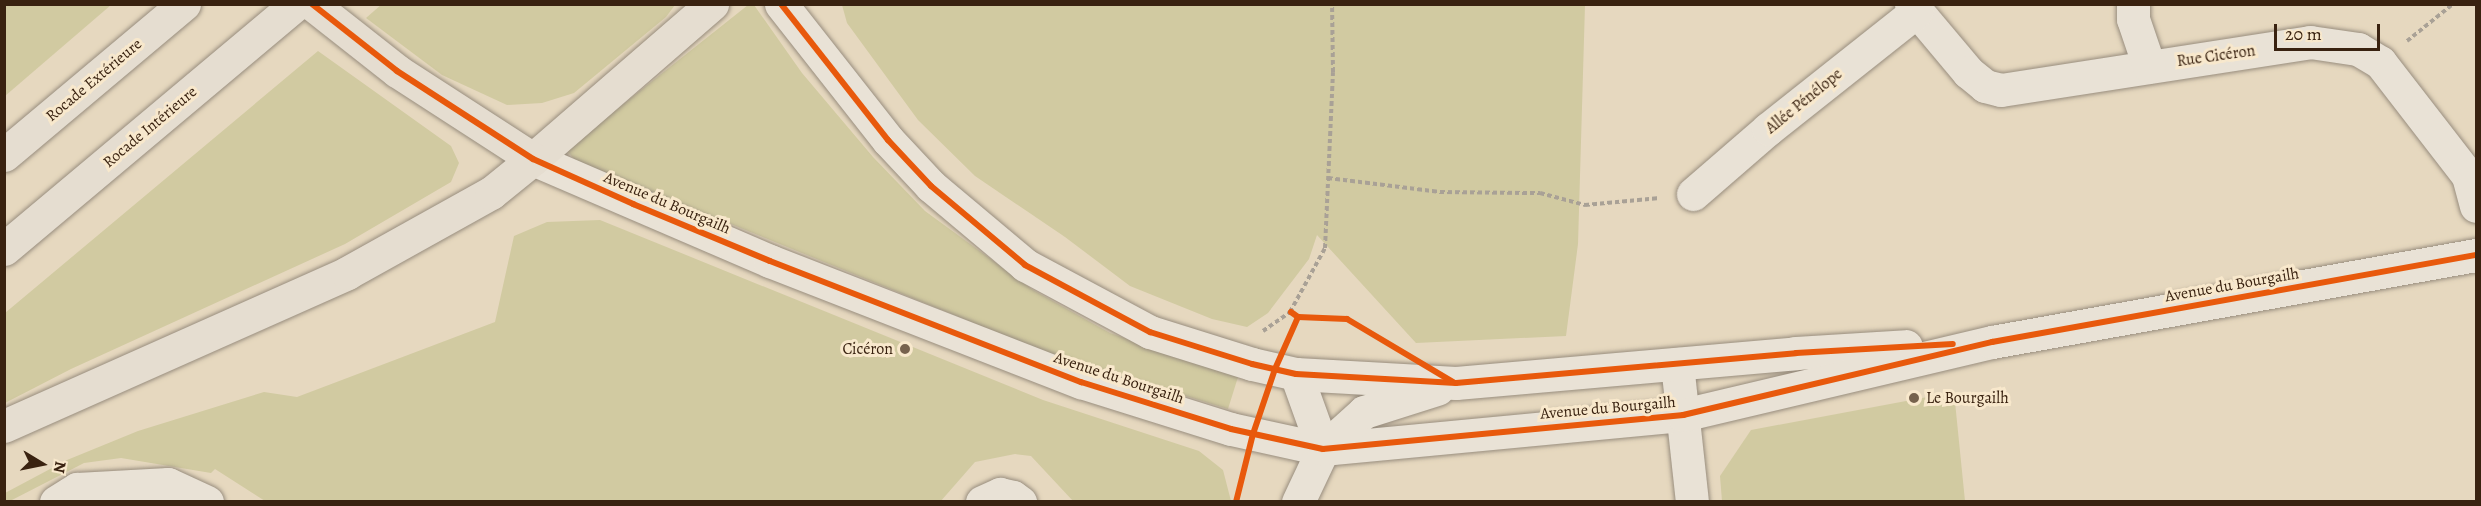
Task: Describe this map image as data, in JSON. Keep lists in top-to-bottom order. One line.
{"streets":{"main road":["Rue Cicéron","Rocade Extérieure","Allée Pénélope","Rocade Intérieure","Avenue du Bourgailh"]},"crossings":[["Rue Cicéron","Allée Pénélope"]],"places":["Cicéron","Le Bourgailh"],"scale_bar":"20 m","north":"right"}
